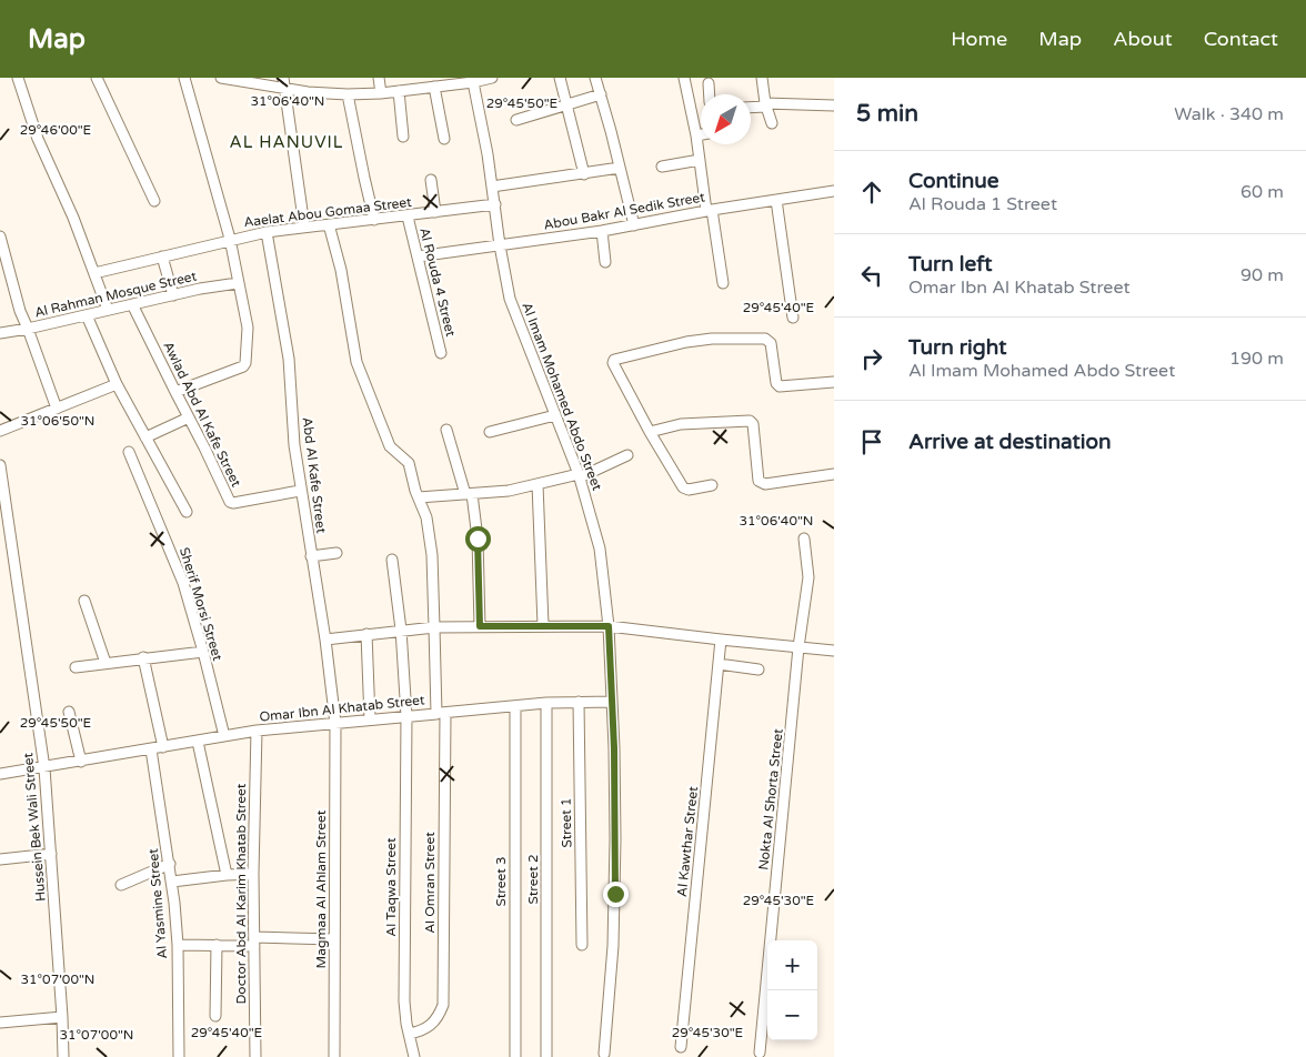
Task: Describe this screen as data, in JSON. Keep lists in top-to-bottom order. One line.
{"streets":{"street":["Abou Bakr Al Sedik Street","Aaelat Abou Gomaa Street","Al Rouda 4 Street","Al Rahman Mosque Street","Al Imam Mohamed Abdo Street","Awlad Abd Al Kafe Street","Abd Al Kafe Street","Sherif Morsi Street","Omar Ibn Al Khatab Street","Nokta Al Shorta Street","Street 1","Hussein Bek Wali Street","Al Kawthar Street","Street 2","Street 3","Al Omran Street","Al Taqwa Street","Magmaa Al Ahlam Street","Doctor Abd Al Karim Khatab Street","Al Yasmine Street"]},"crossings":[["Abou Bakr Al Sedik Street","Al Rouda 4 Street"],["Abou Bakr Al Sedik Street","Al Imam Mohamed Abdo Street"],["Aaelat Abou Gomaa Street","Al Rouda 4 Street"],["Aaelat Abou Gomaa Street","Al Imam Mohamed Abdo Street"],["Aaelat Abou Gomaa Street","Abd Al Kafe Street"],["Aaelat Abou Gomaa Street","Omar Ibn Al Khatab Street"],["Al Rahman Mosque Street","Awlad Abd Al Kafe Street"],["Awlad Abd Al Kafe Street","Abd Al Kafe Street"],["Abd Al Kafe Street","Omar Ibn Al Khatab Street"],["Abd Al Kafe Street","Magmaa Al Ahlam Street"],["Sherif Morsi Street","Omar Ibn Al Khatab Street"],["Omar Ibn Al Khatab Street","Hussein Bek Wali Street"],["Omar Ibn Al Khatab Street","Al Omran Street"],["Omar Ibn Al Khatab Street","Al Taqwa Street"],["Omar Ibn Al Khatab Street","Magmaa Al Ahlam Street"],["Omar Ibn Al Khatab Street","Doctor Abd Al Karim Khatab Street"],["Omar Ibn Al Khatab Street","Al Yasmine Street"],["Al Omran Street","Al Taqwa Street"]],"districts":["AL HANUVIL"],"north":"bottom left","page":{"header":"Map","nav":["Home","Map","About","Contact"],"heading":["5 min","Walk · 340 m"],"list":[["Continue","Al Rouda 1 Street","60 m"],["Turn left","Omar Ibn Al Khatab Street","90 m"],["Turn right","Al Imam Mohamed Abdo Street","190 m"],"Arrive at destination"],"map_buttons":["+","−"]},"coordinates":["31°06'40\"N","29°45'50\"E","29°46'00\"E","29°45'40\"E","31°06'50\"N","29°45'30\"E","31°07'00\"N"]}
